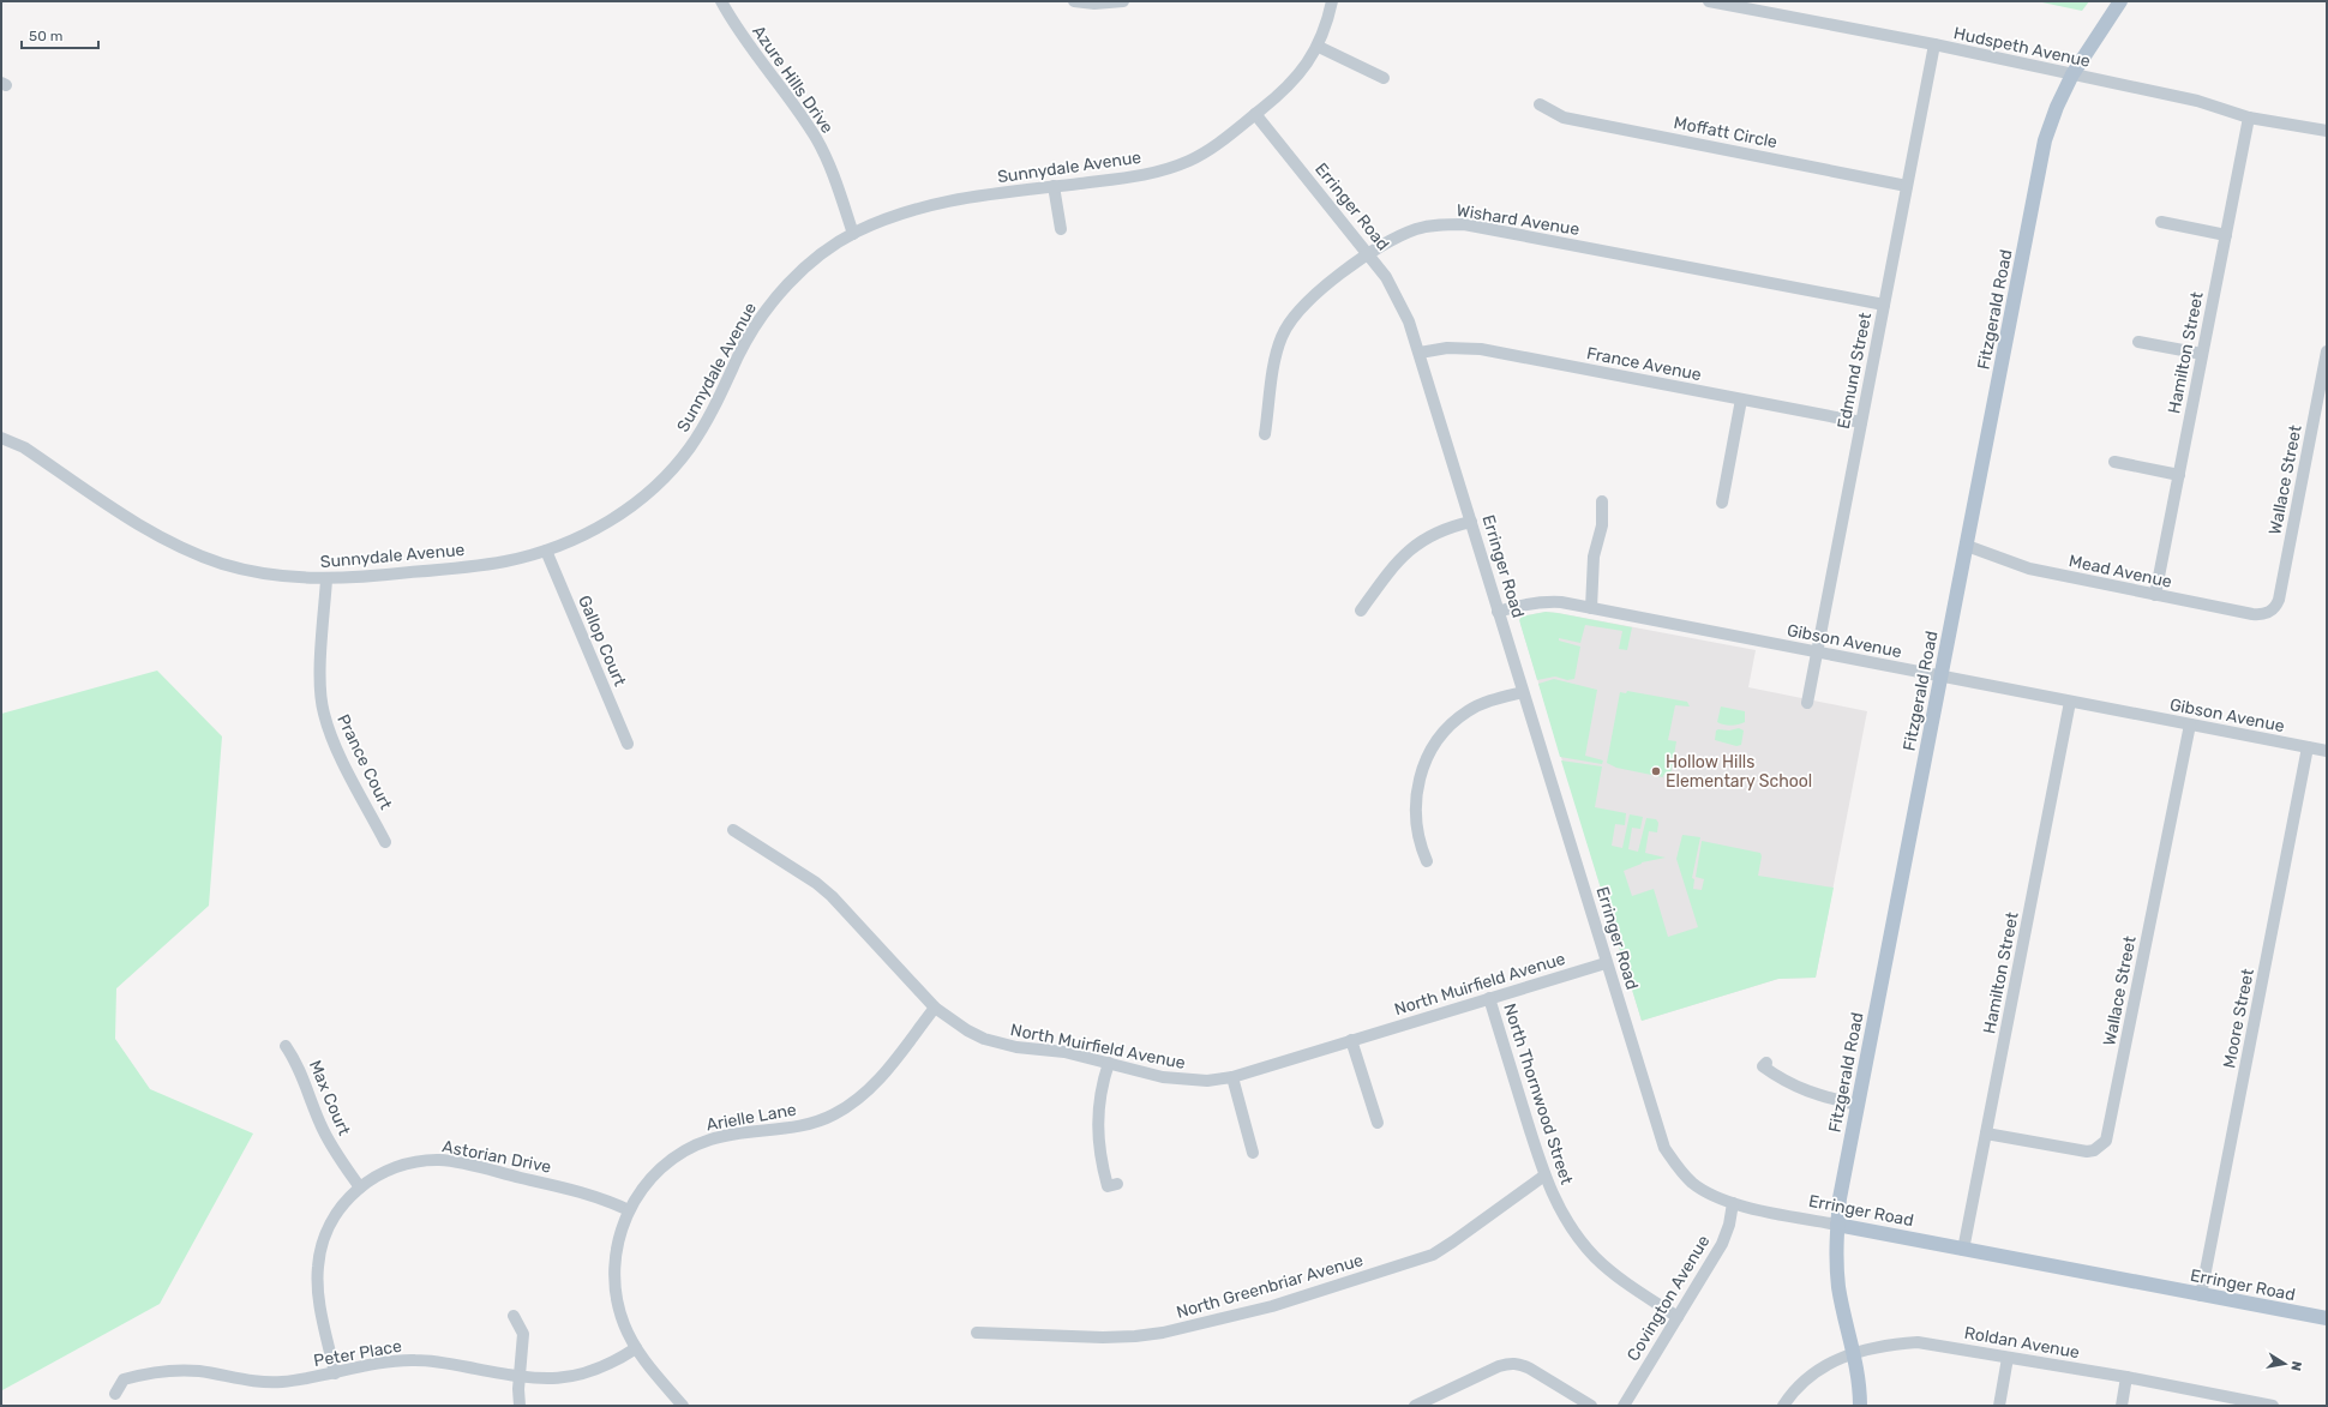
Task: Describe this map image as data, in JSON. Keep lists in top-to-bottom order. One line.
{"streets":{"main road":["Erringer Road","Fitzgerald Road"],"street":["Hudspeth Avenue","Azure Hills Drive","Moffatt Circle","Sunnydale Avenue","Wishard Avenue","Hamilton Street","France Avenue","Edmund Street","Wallace Street","Mead Avenue","Gallop Court","Gibson Avenue","Prance Court","North Muirfield Avenue","Moore Street","North Thornwood Street","Max Court","Arielle Lane","Astorian Drive","North Greenbriar Avenue","Covington Avenue","Roldan Avenue","Peter Place"]},"crossings":[["Hudspeth Avenue","Fitzgerald Road"],["Hudspeth Avenue","Hamilton Street"],["Hudspeth Avenue","Edmund Street"],["Azure Hills Drive","Sunnydale Avenue"],["Moffatt Circle","Edmund Street"],["Sunnydale Avenue","Erringer Road"],["Sunnydale Avenue","Gallop Court"],["Sunnydale Avenue","Prance Court"],["Erringer Road","Wishard Avenue"],["Erringer Road","Fitzgerald Road"],["Erringer Road","Hamilton Street"],["Erringer Road","France Avenue"],["Erringer Road","Gibson Avenue"],["Erringer Road","North Muirfield Avenue"],["Erringer Road","Moore Street"],["Erringer Road","Covington Avenue"],["Wishard Avenue","Edmund Street"],["Fitzgerald Road","Mead Avenue"],["Fitzgerald Road","Gibson Avenue"],["Fitzgerald Road","Roldan Avenue"],["Hamilton Street","Wallace Street"],["Hamilton Street","Mead Avenue"],["Hamilton Street","Gibson Avenue"],["France Avenue","Edmund Street"],["Edmund Street","Gibson Avenue"],["Wallace Street","Mead Avenue"],["Wallace Street","Gibson Avenue"],["Gibson Avenue","Moore Street"],["North Muirfield Avenue","North Thornwood Street"],["North Muirfield Avenue","Arielle Lane"],["North Thornwood Street","North Greenbriar Avenue"],["North Thornwood Street","Covington Avenue"],["Max Court","Astorian Drive"],["Arielle Lane","Astorian Drive"],["Arielle Lane","Peter Place"],["Astorian Drive","Peter Place"]],"places":["Hollow Hills Elementary School"],"scale_bar":"50 m","north":"right"}
